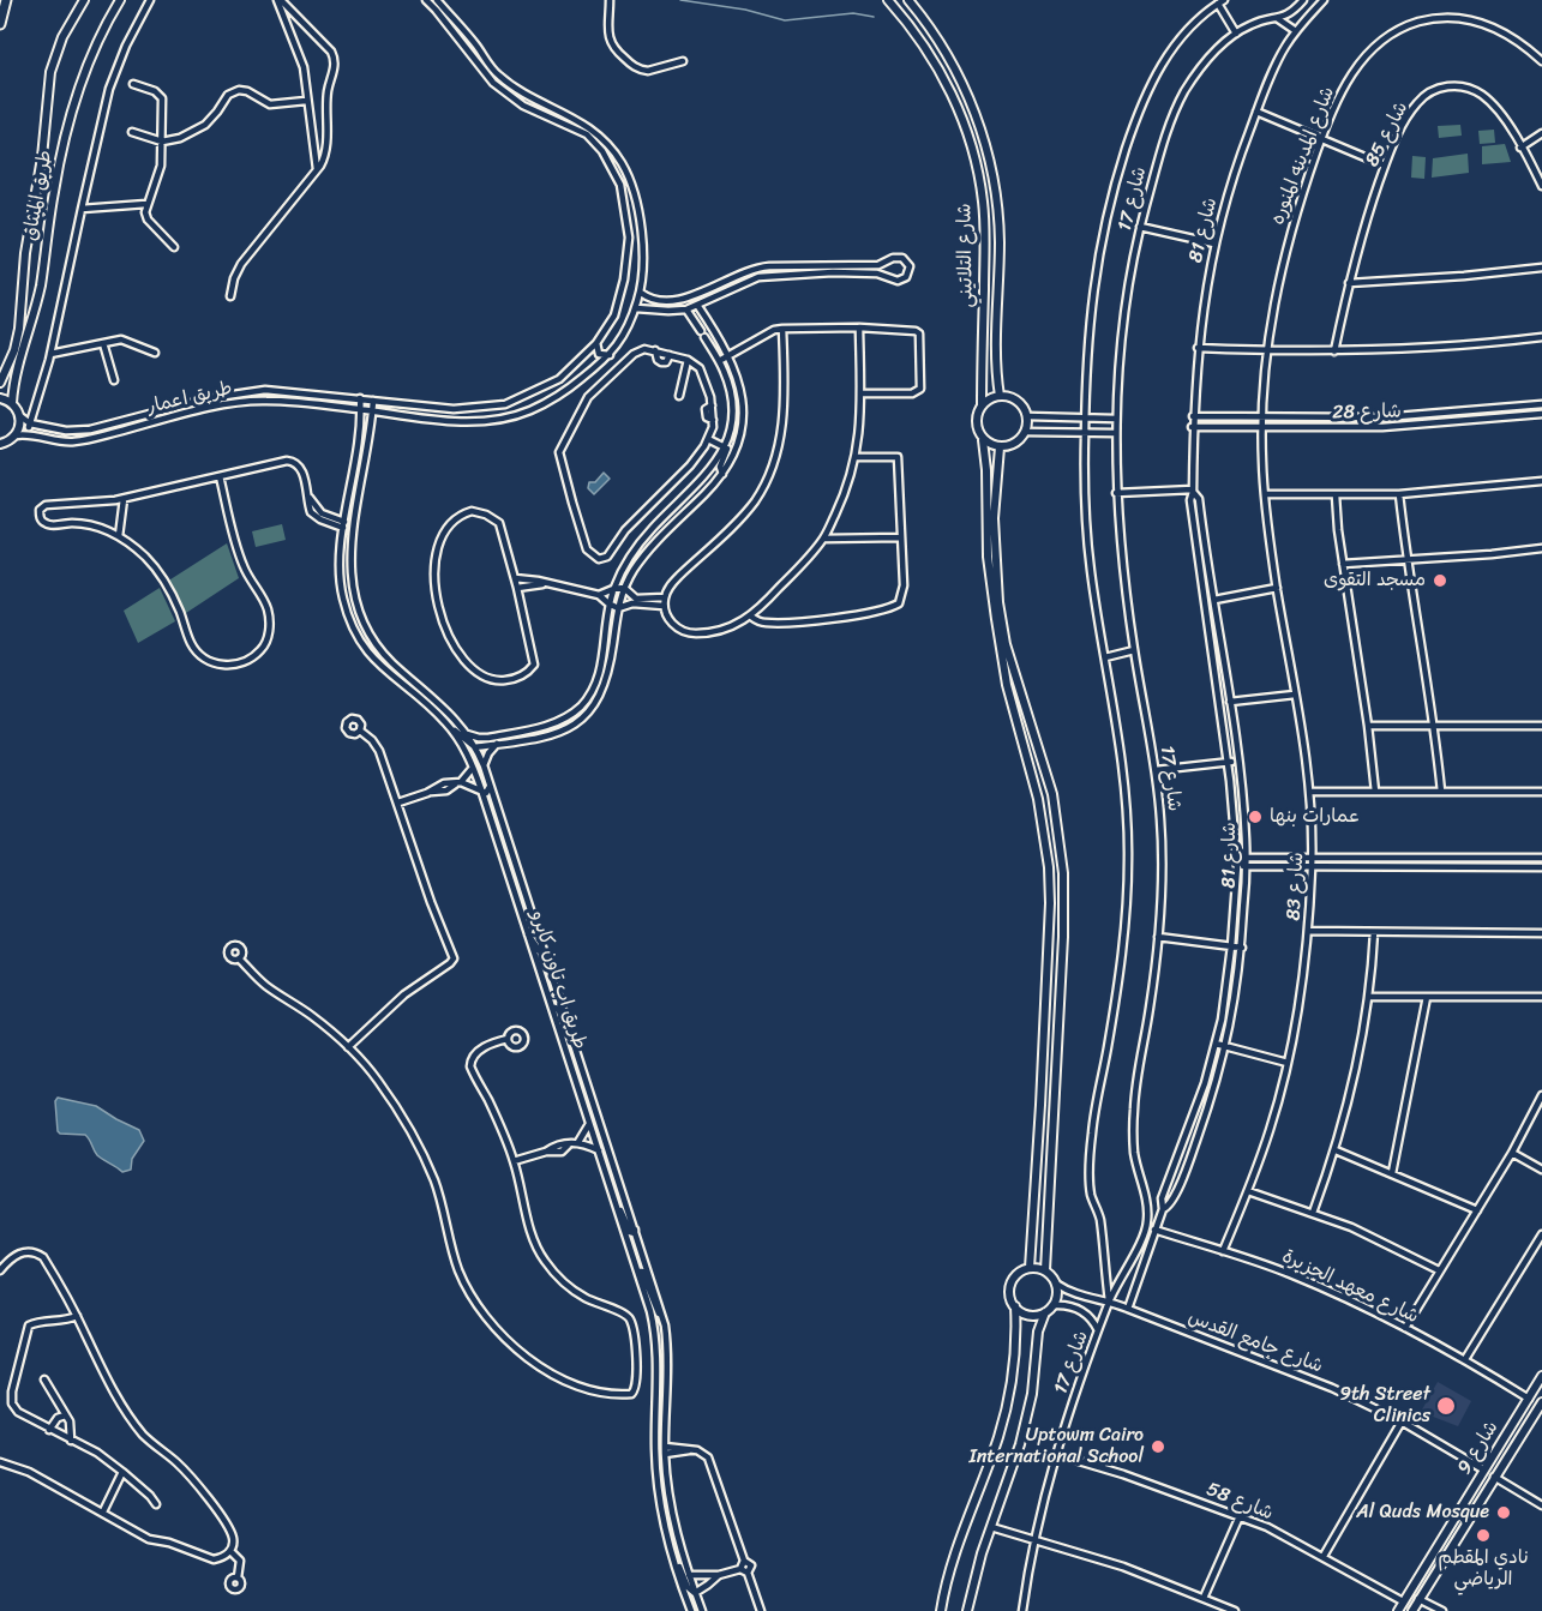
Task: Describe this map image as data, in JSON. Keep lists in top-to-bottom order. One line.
{"streets":{"main road":["طريق الميثاق","شارع التلاتيني","طريق اعمار","شارع 9"],"street":["شارع 85","شارع المدينه المنوره","شارع 17","شارع 81","شارع 28","شارع 83","طريق اب تاون كايرو","شارع معهد الجزيرة","شارع جامع القدس","شارع 58"]},"crossings":[["شارع المدينه المنوره","شارع 28"],["شارع المدينه المنوره","شارع 83"],["طريق الميثاق","طريق اعمار"],["شارع 17","شارع معهد الجزيرة"],["شارع 17","شارع 58"],["شارع 81","شارع 28"],["شارع 81","شارع معهد الجزيرة"],["شارع 81","شارع جامع القدس"],["طريق اعمار","طريق اب تاون كايرو"],["شارع 28","شارع 83"],["شارع 83","شارع معهد الجزيرة"],["شارع معهد الجزيرة","شارع 9"],["شارع جامع القدس","شارع 9"],["شارع 9","شارع 58"]],"places":["مسجد التقوى","عمارات بنها","9th Street Clinics","Uptowm Cairo International School","Al Quds Mosque","نادي المقطم الرياضي"]}
